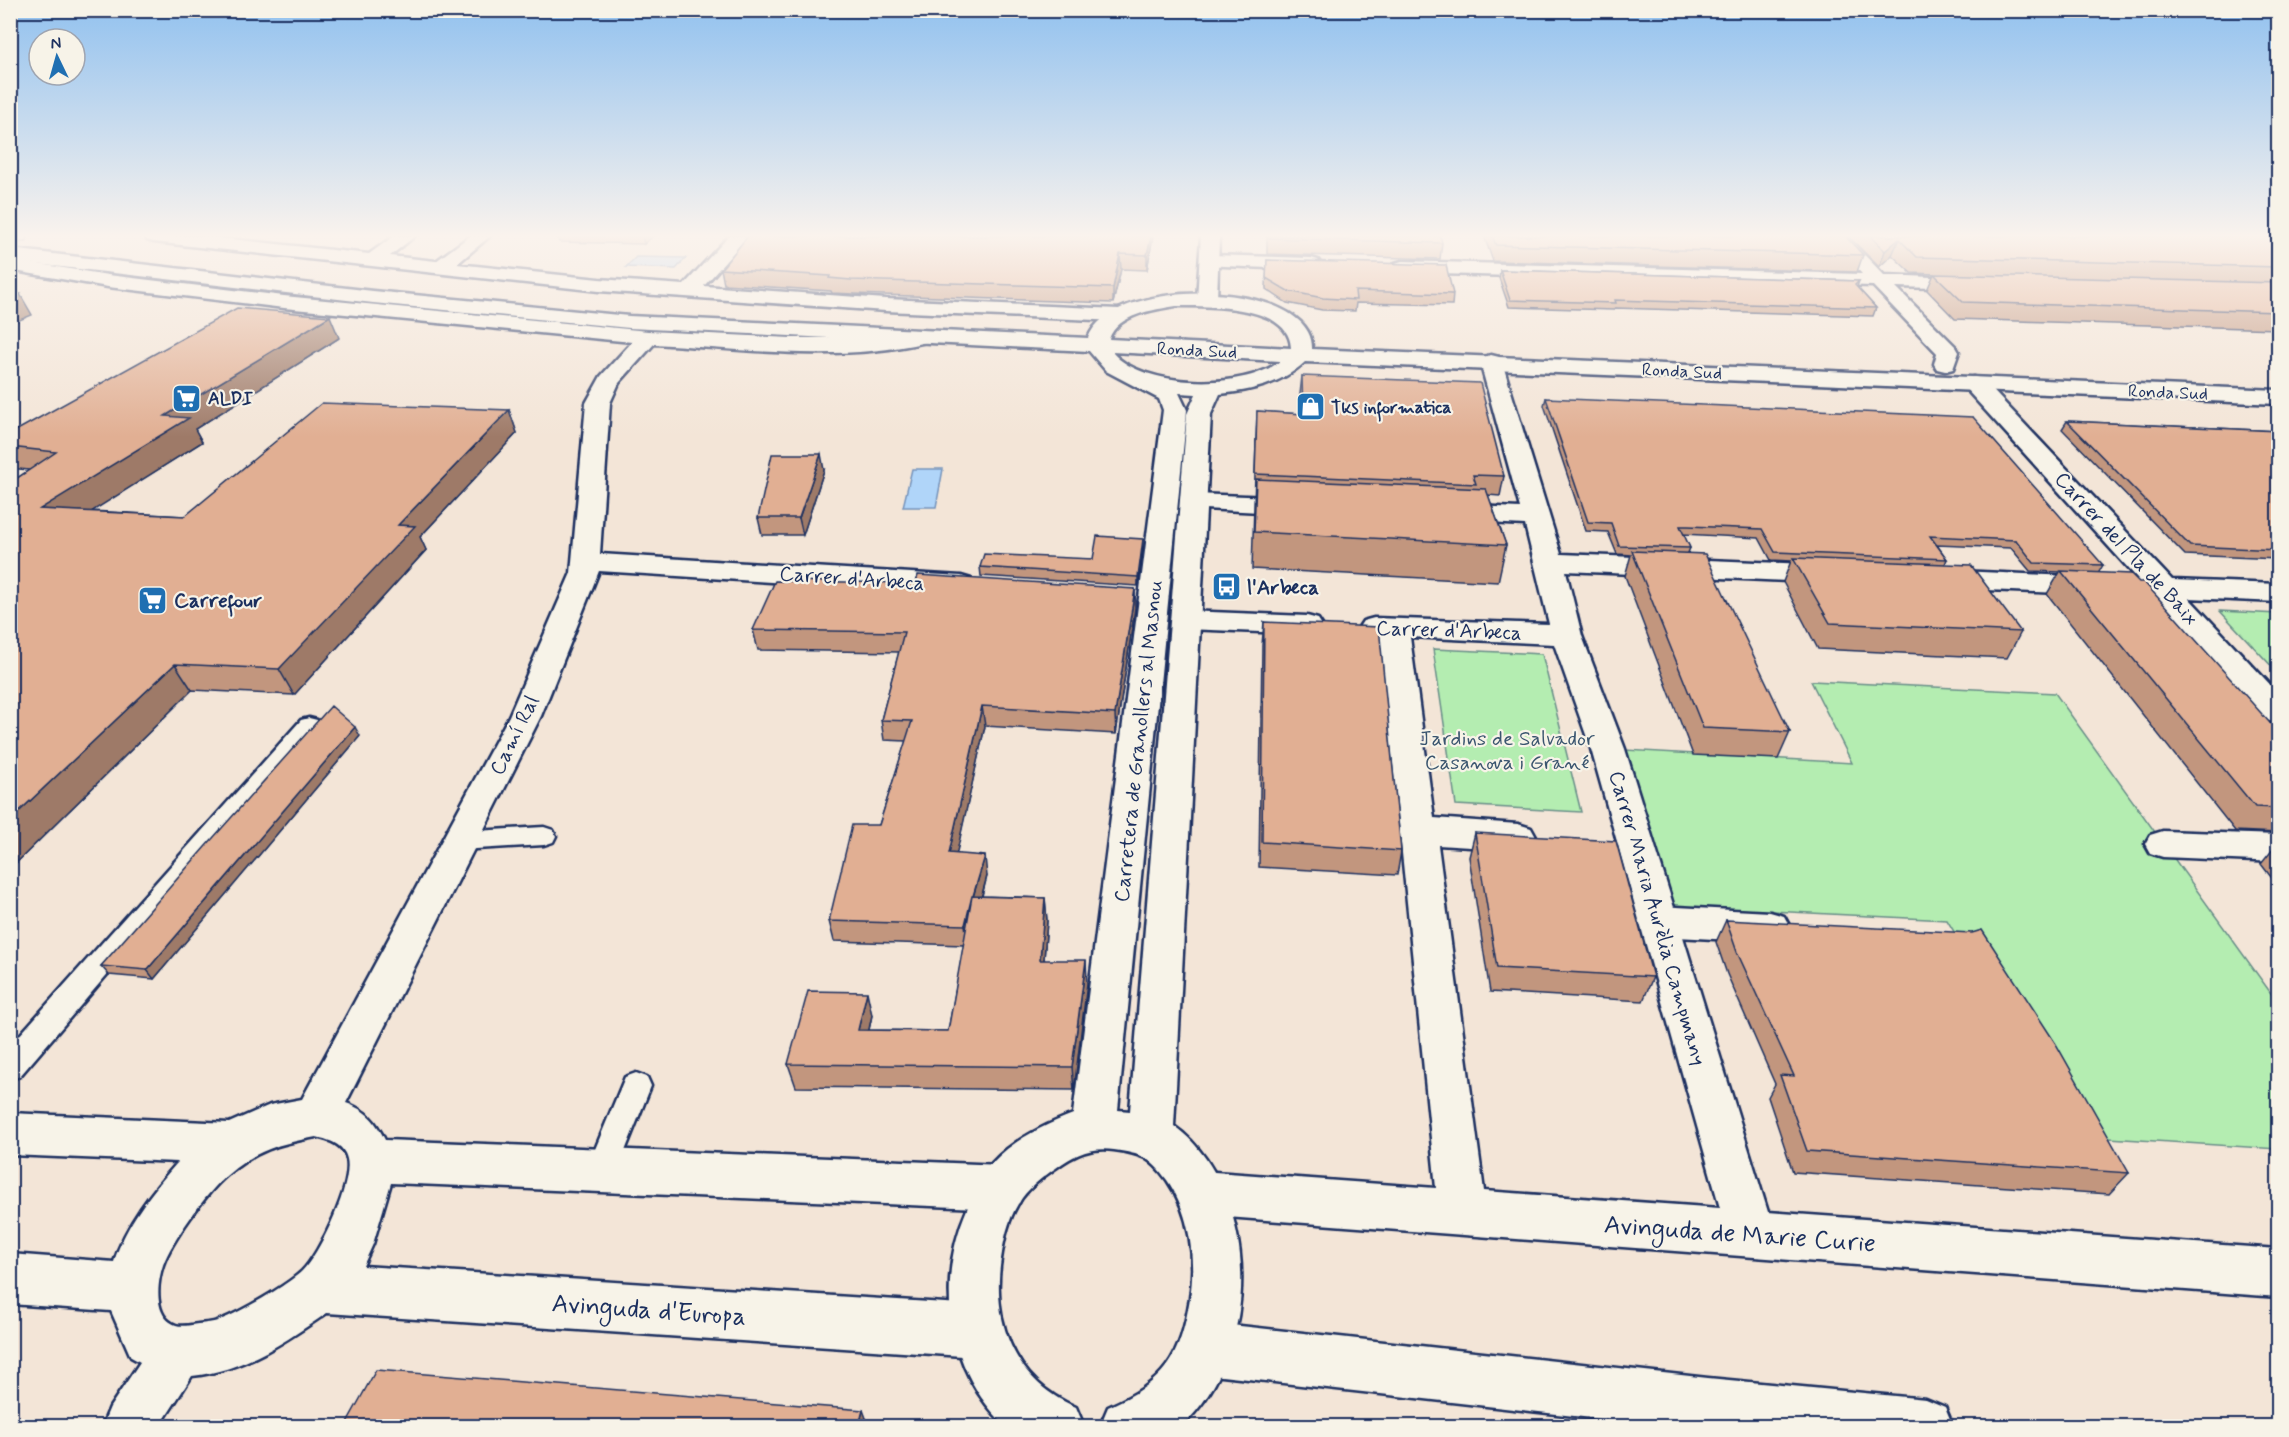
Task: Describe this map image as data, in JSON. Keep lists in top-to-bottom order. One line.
{"streets":{"street":["Ronda Sud","Carrer del Pla de Baix","Carrer d'Arbeca","Camí Ral","Carretera de Granollers al Masnou","Carrer Maria Aurèlia Campmany","Avinguda de Marie Curie","Avinguda d'Europa"]},"crossings":[["Ronda Sud","Carrer del Pla de Baix"],["Ronda Sud","Carrer Maria Aurèlia Campmany"],["Carrer d'Arbeca","Camí Ral"],["Carrer d'Arbeca","Carretera de Granollers al Masnou"],["Carrer d'Arbeca","Carrer Maria Aurèlia Campmany"],["Carrer Maria Aurèlia Campmany","Avinguda de Marie Curie"]],"parks":["Jardins de Salvador Casanova i Grané"],"places":{"supermarket":["ALDI","Carrefour"],"shop":["Tks informatica"],"bus stop":["l'Arbeca"]},"north":"top"}
